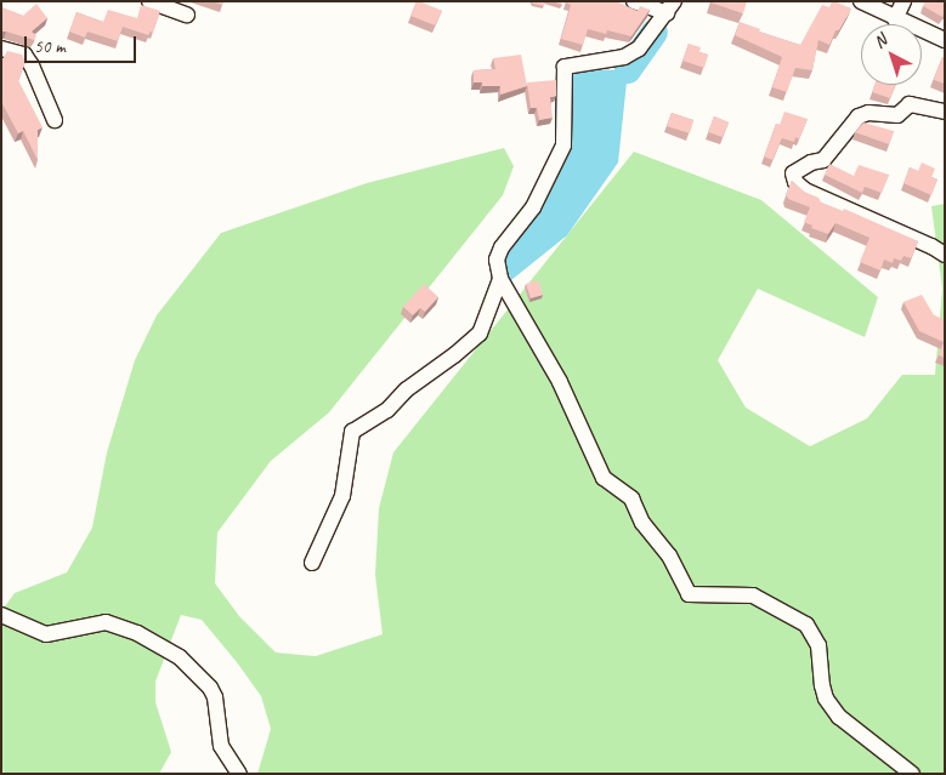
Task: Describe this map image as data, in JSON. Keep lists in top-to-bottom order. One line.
{"scale_bar":"50 m","north":"top left"}
